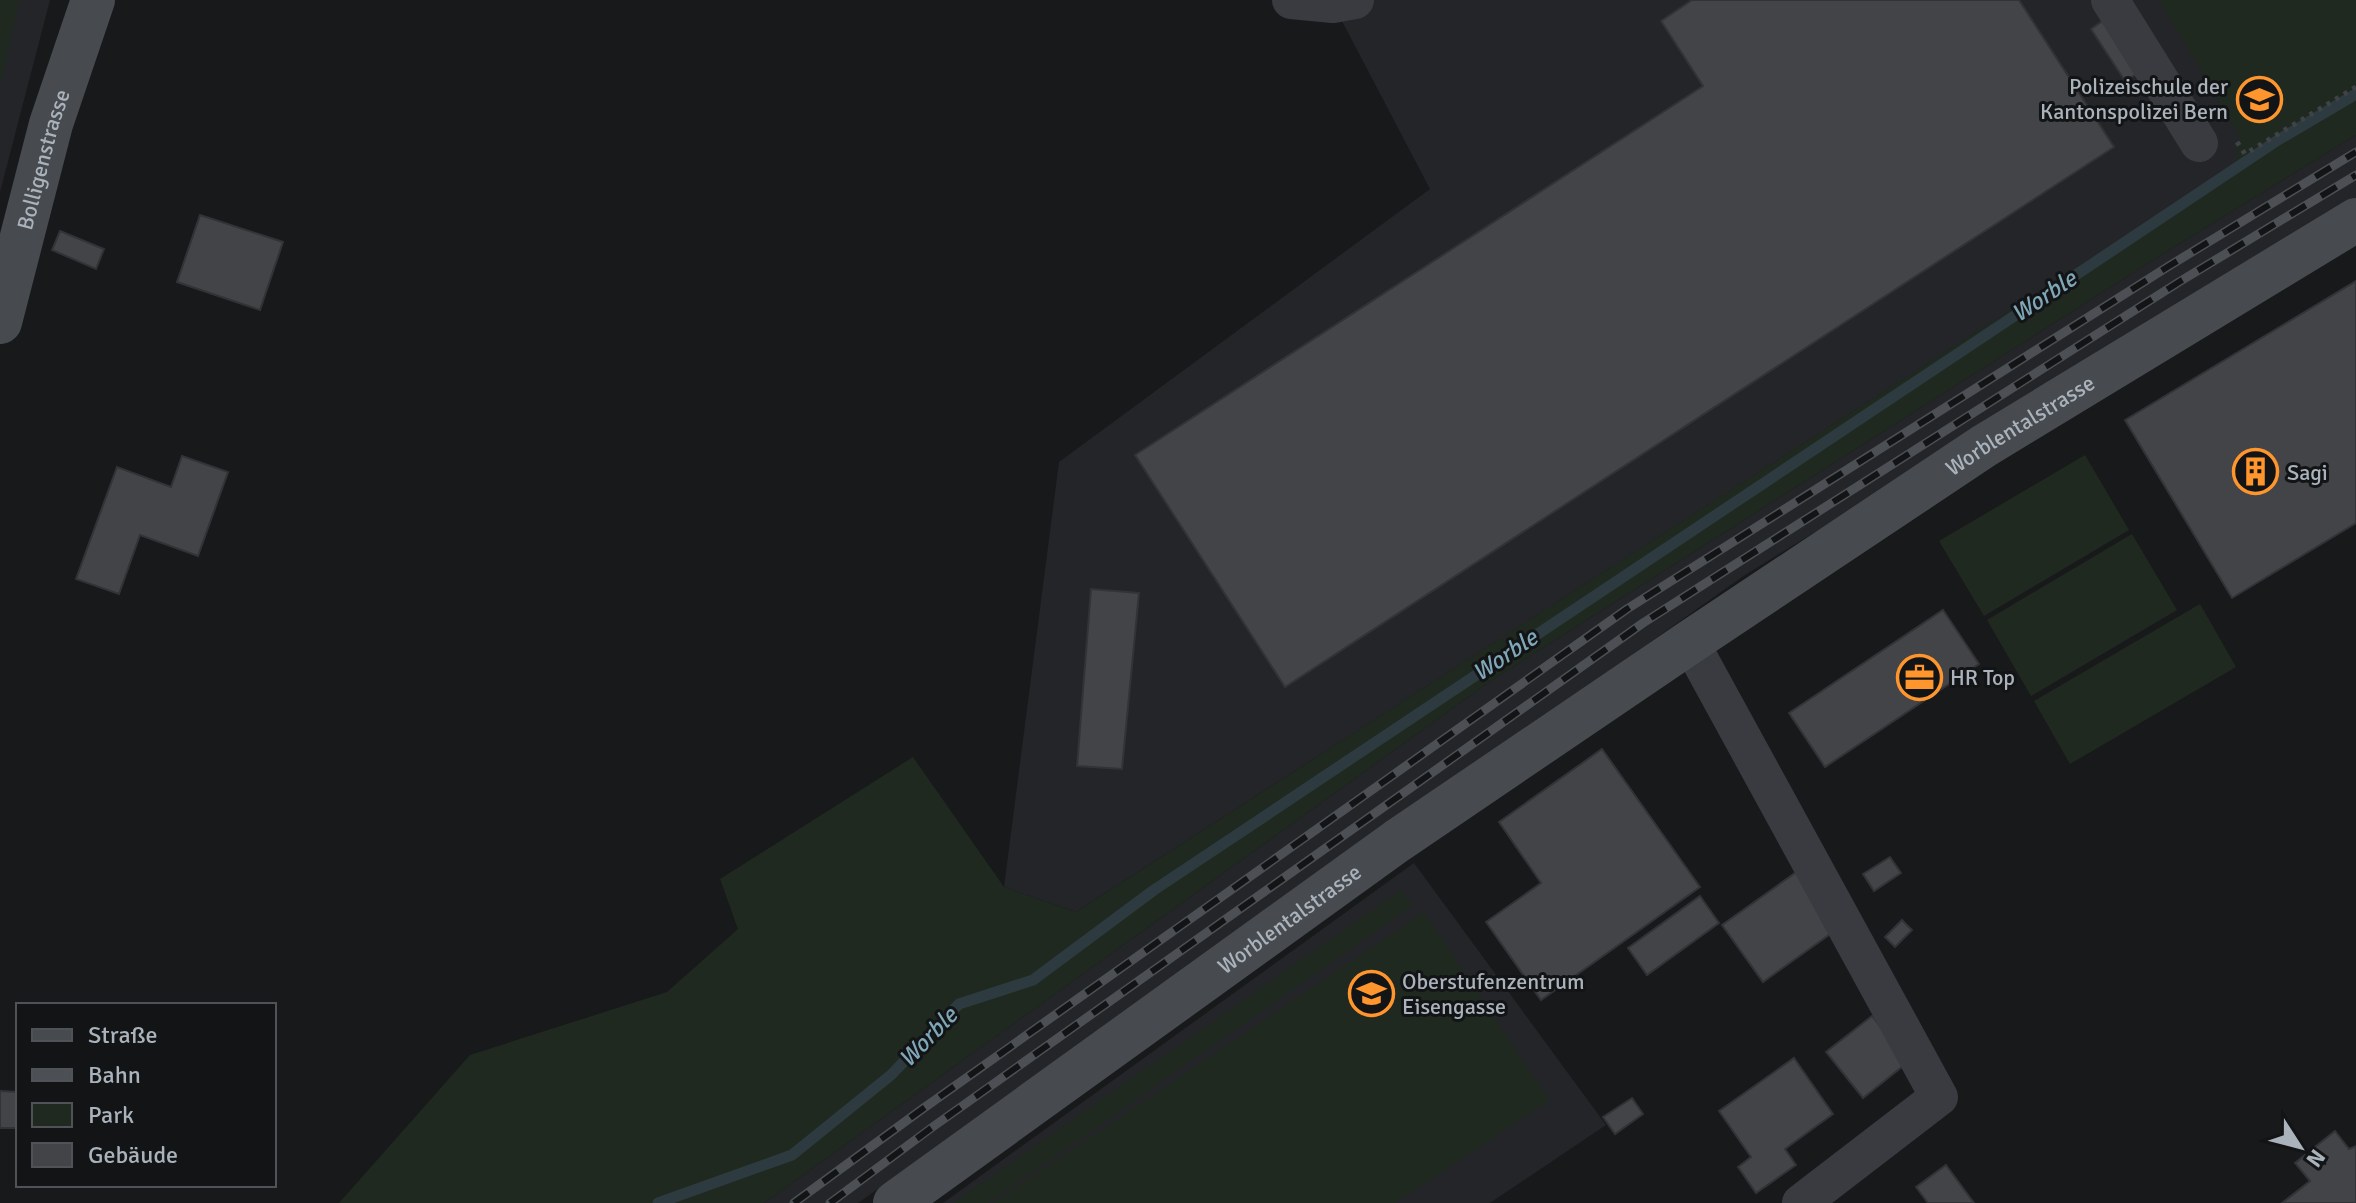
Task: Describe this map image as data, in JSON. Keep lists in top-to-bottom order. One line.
{"streets":{"main road":["Bolligenstrasse","Worblentalstrasse"]},"water":["Worble"],"places":{"school or university":["Polizeischule der Kantonspolizei Bern","Oberstufenzentrum Eisengasse"],"building":["Sagi"],"office":["HR Top"]},"legend":["Straße","Bahn","Park","Gebäude"],"north":"bottom right"}
